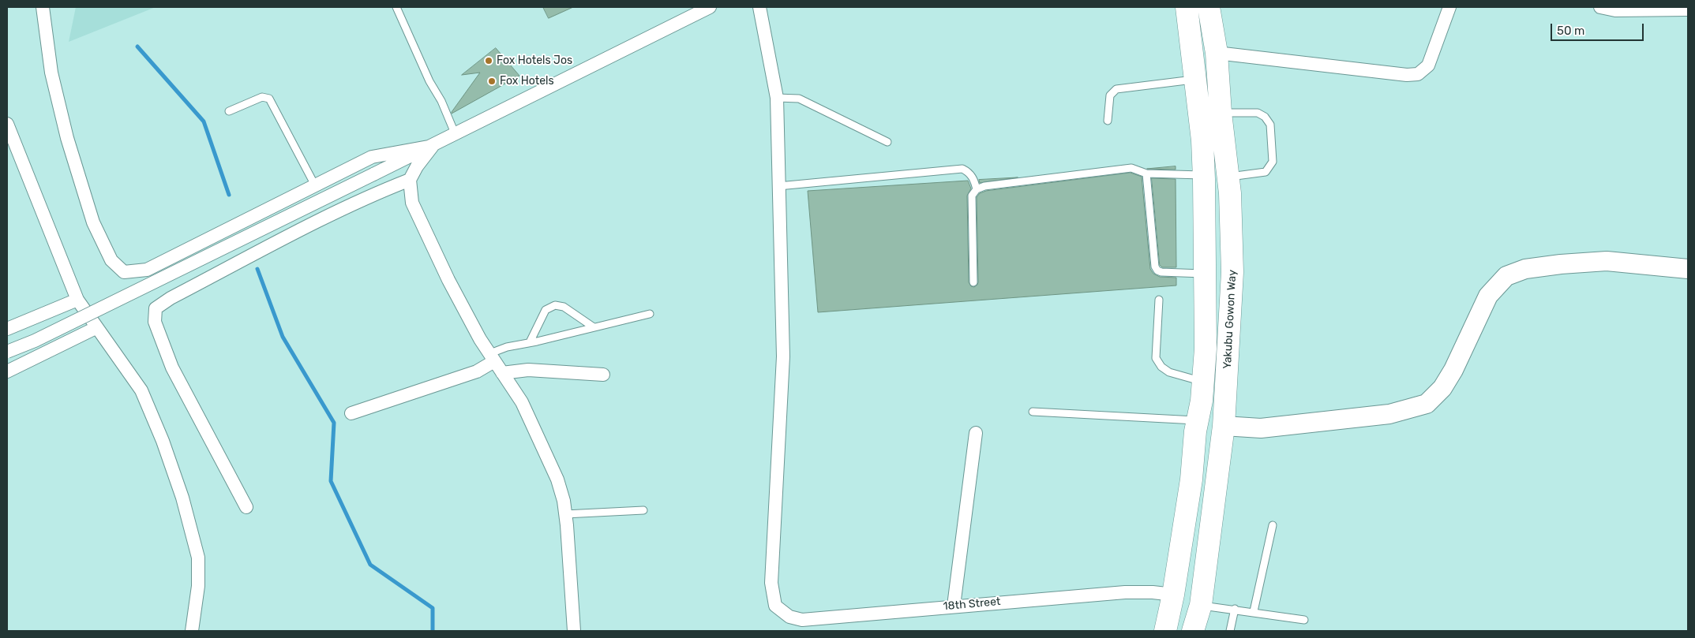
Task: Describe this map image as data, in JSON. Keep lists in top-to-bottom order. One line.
{"streets":{"highway":["Yakubu Gowon Way"],"street":["18th Street"]},"places":["Fox Hotels Jos","Fox Hotels"],"scale_bar":"50 m"}
